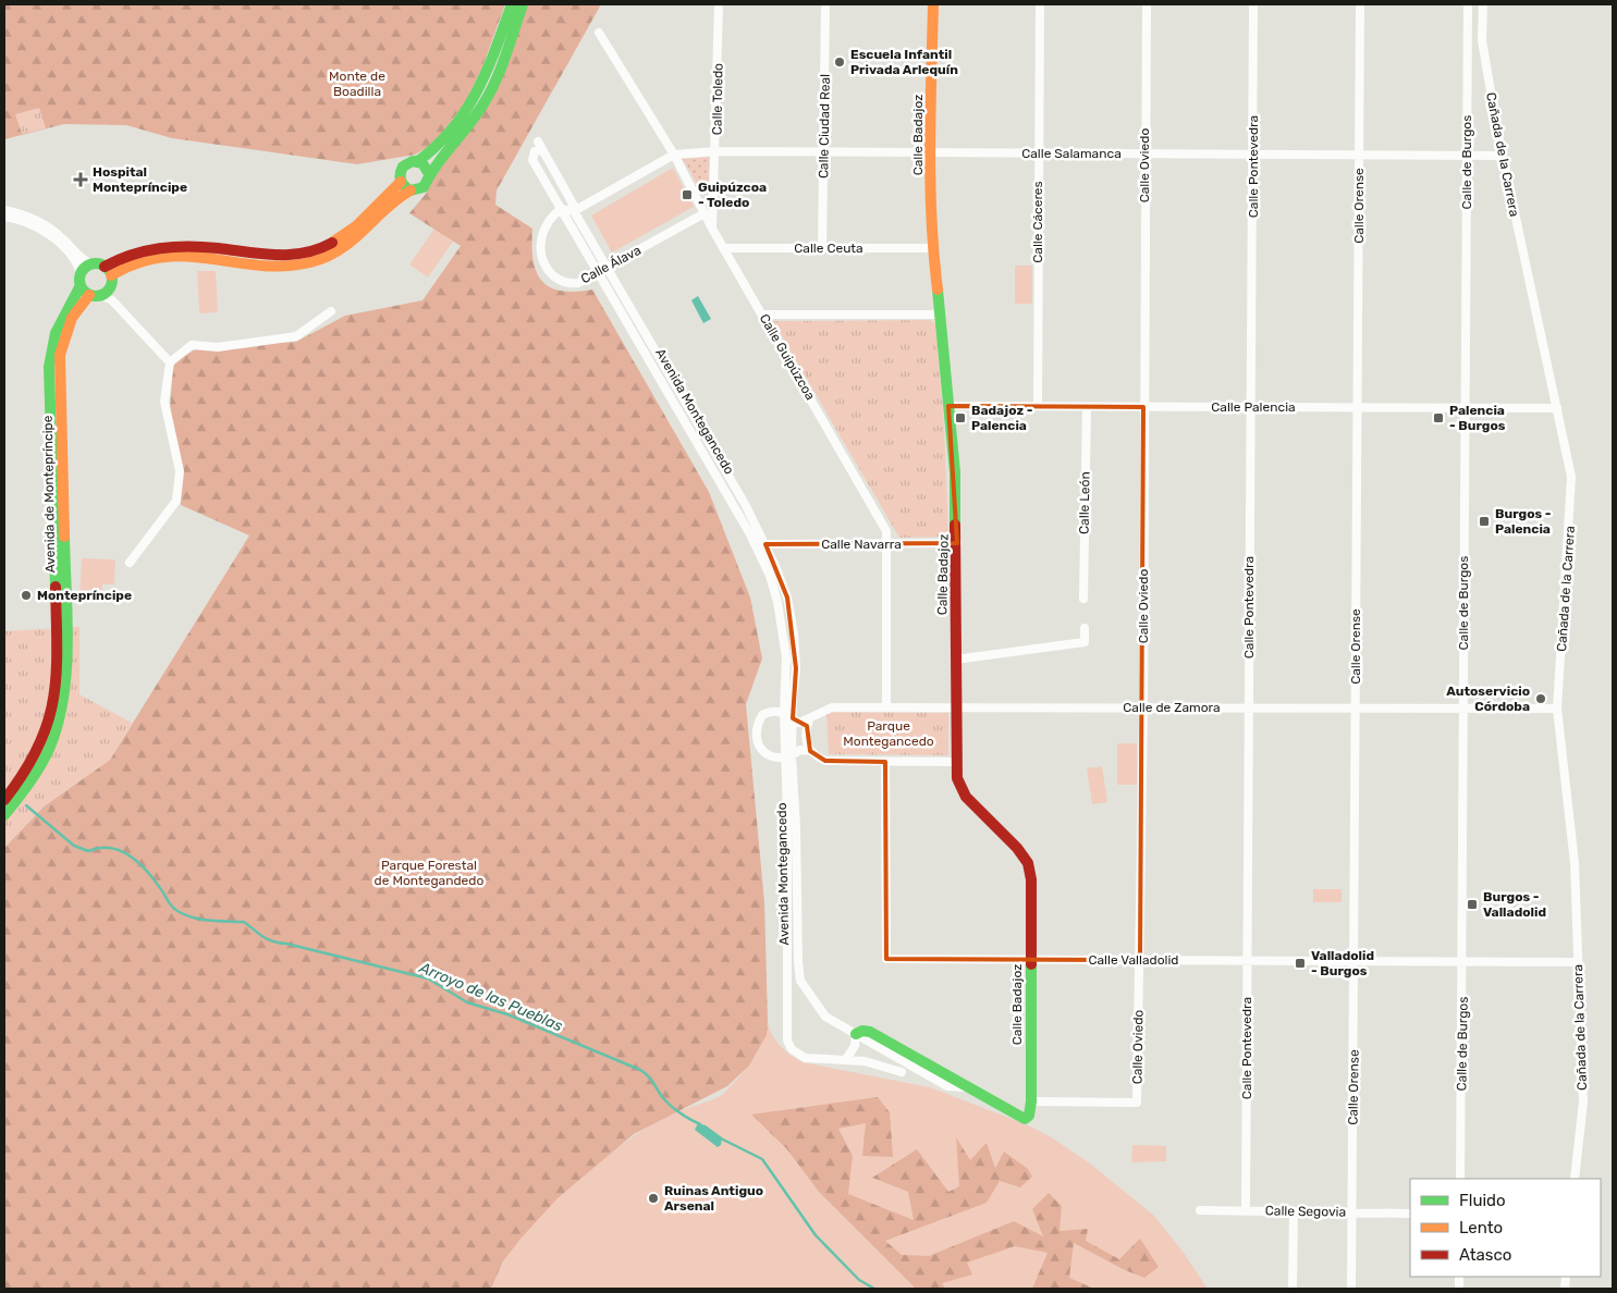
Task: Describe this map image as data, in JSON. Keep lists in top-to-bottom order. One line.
{"streets":{"street":["Calle Toledo","Calle Ciudad Real","Calle Badajoz","Calle Salamanca","Cañada de la Carrera","Calle de Burgos","Calle Oviedo","Calle Pontevedra","Calle Orense","Calle Cáceres","Calle Ceuta","Calle Álava","Calle Guipúzcoa","Calle Palencia","Avenida Montegancedo","Avenida de Montepríncipe","Calle León","Calle Navarra","Calle de Zamora","Calle Valladolid","Calle Segovia"]},"crossings":[["Calle Toledo","Calle Salamanca"],["Calle Toledo","Calle Guipúzcoa"],["Calle Ciudad Real","Calle Salamanca"],["Calle Ciudad Real","Calle Ceuta"],["Calle Badajoz","Calle Salamanca"],["Calle Badajoz","Calle Oviedo"],["Calle Badajoz","Calle Ceuta"],["Calle Badajoz","Calle Palencia"],["Calle Badajoz","Avenida Montegancedo"],["Calle Badajoz","Calle Navarra"],["Calle Badajoz","Calle de Zamora"],["Calle Badajoz","Calle Valladolid"],["Calle Salamanca","Cañada de la Carrera"],["Calle Salamanca","Calle de Burgos"],["Calle Salamanca","Calle Oviedo"],["Calle Salamanca","Calle Pontevedra"],["Calle Salamanca","Calle Orense"],["Calle Salamanca","Calle Cáceres"],["Calle Salamanca","Calle Guipúzcoa"],["Cañada de la Carrera","Calle Palencia"],["Cañada de la Carrera","Calle de Zamora"],["Cañada de la Carrera","Calle Valladolid"],["Calle de Burgos","Calle Palencia"],["Calle de Burgos","Calle de Zamora"],["Calle de Burgos","Calle Valladolid"],["Calle Oviedo","Calle Palencia"],["Calle Oviedo","Calle de Zamora"],["Calle Oviedo","Calle Valladolid"],["Calle Pontevedra","Calle Palencia"],["Calle Pontevedra","Calle de Zamora"],["Calle Pontevedra","Calle Valladolid"],["Calle Pontevedra","Calle Segovia"],["Calle Orense","Calle Palencia"],["Calle Orense","Calle de Zamora"],["Calle Orense","Calle Valladolid"],["Calle Orense","Calle Segovia"],["Calle Cáceres","Calle Palencia"],["Calle Ceuta","Calle Guipúzcoa"],["Calle Álava","Calle Guipúzcoa"],["Calle Álava","Avenida Montegancedo"],["Calle Guipúzcoa","Calle Navarra"],["Calle Guipúzcoa","Calle de Zamora"],["Calle Palencia","Calle León"],["Avenida Montegancedo","Calle Navarra"]],"water":["Arroyo de las Pueblas"],"parks":["Monte de Boadilla","Parque Montegancedo","Parque Forestal de Montegandedo"],"places":{"other":["Escuela Infantil Privada Arlequín","Montepríncipe","Autoservicio Córdoba","Ruinas Antiguo Arsenal"],"health":["Hospital Montepríncipe"],"transit":["Guipúzcoa - Toledo","Badajoz - Palencia","Palencia - Burgos","Burgos - Palencia","Burgos - Valladolid","Valladolid - Burgos"]},"legend":["Fluido","Lento","Atasco"]}
